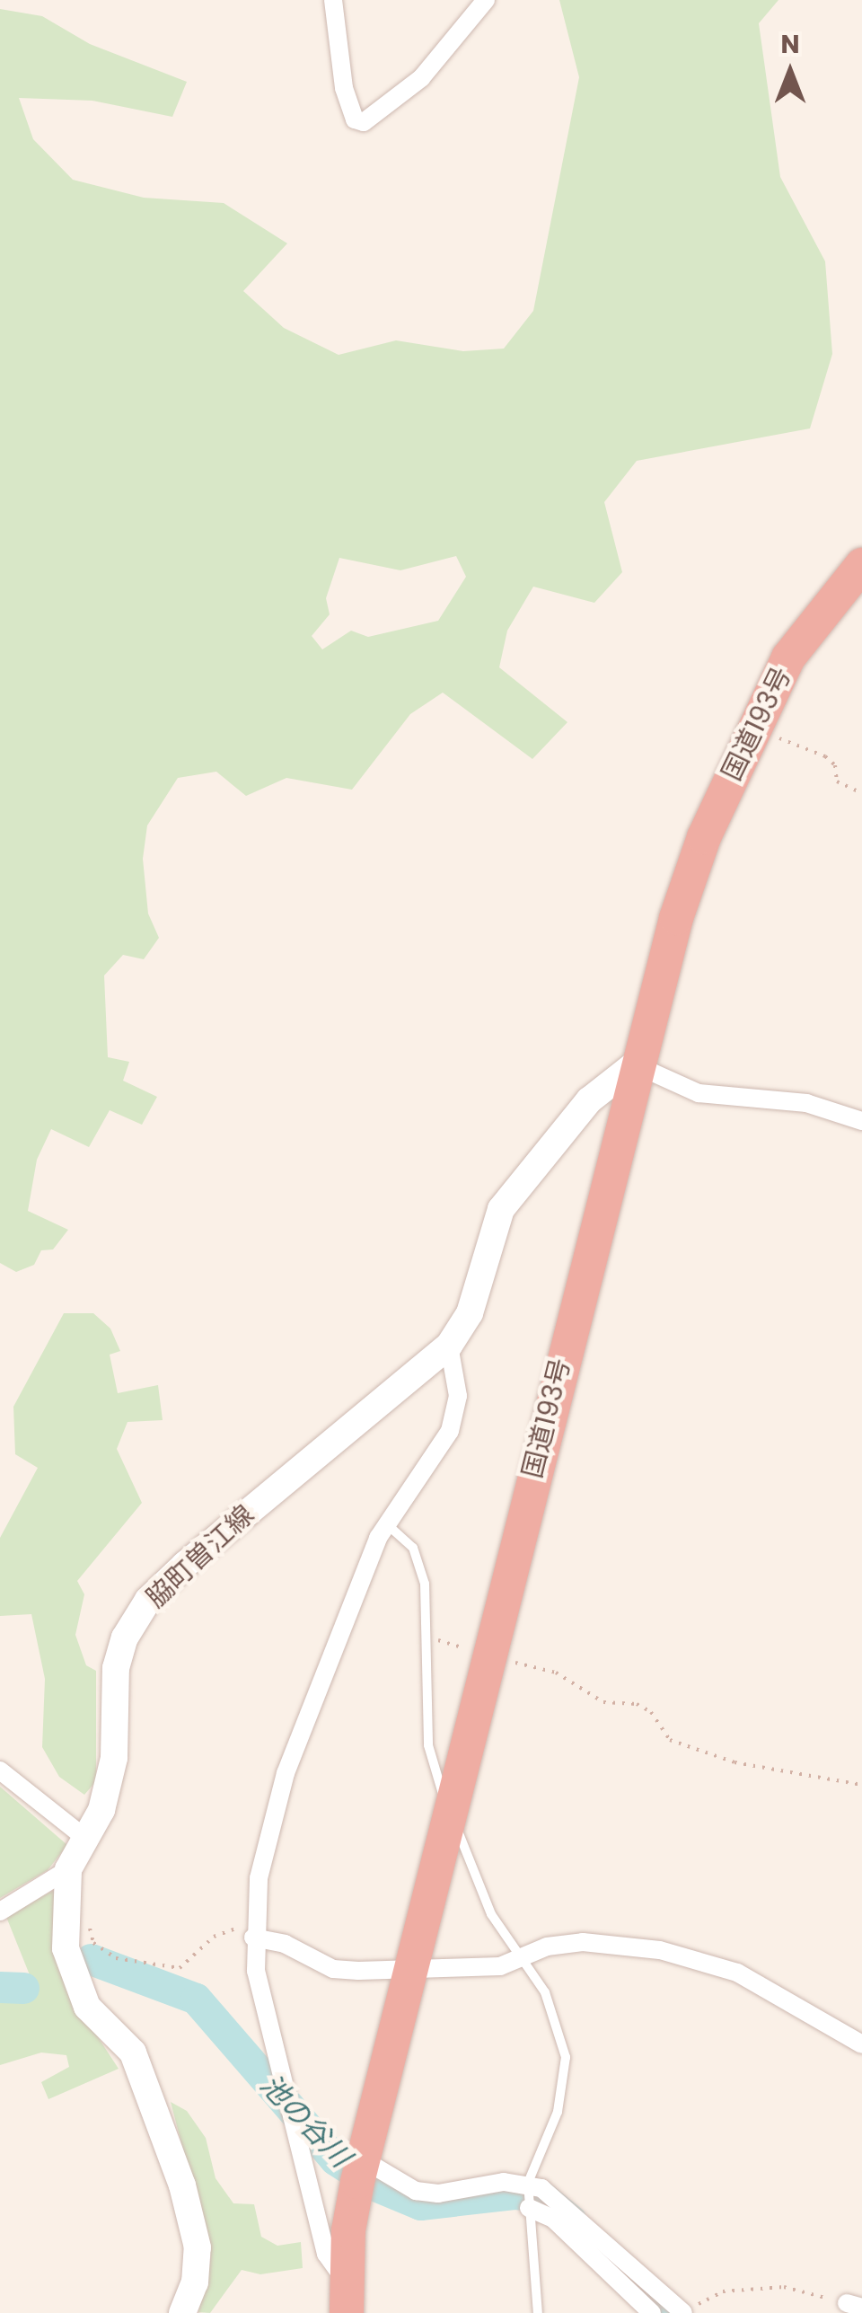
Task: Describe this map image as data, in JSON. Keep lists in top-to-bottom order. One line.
{"streets":{"highway":["国道193号"],"main road":["脇町曽江線"]},"crossings":[["国道193号","脇町曽江線"]],"water":["池の谷川"],"north":"top"}
